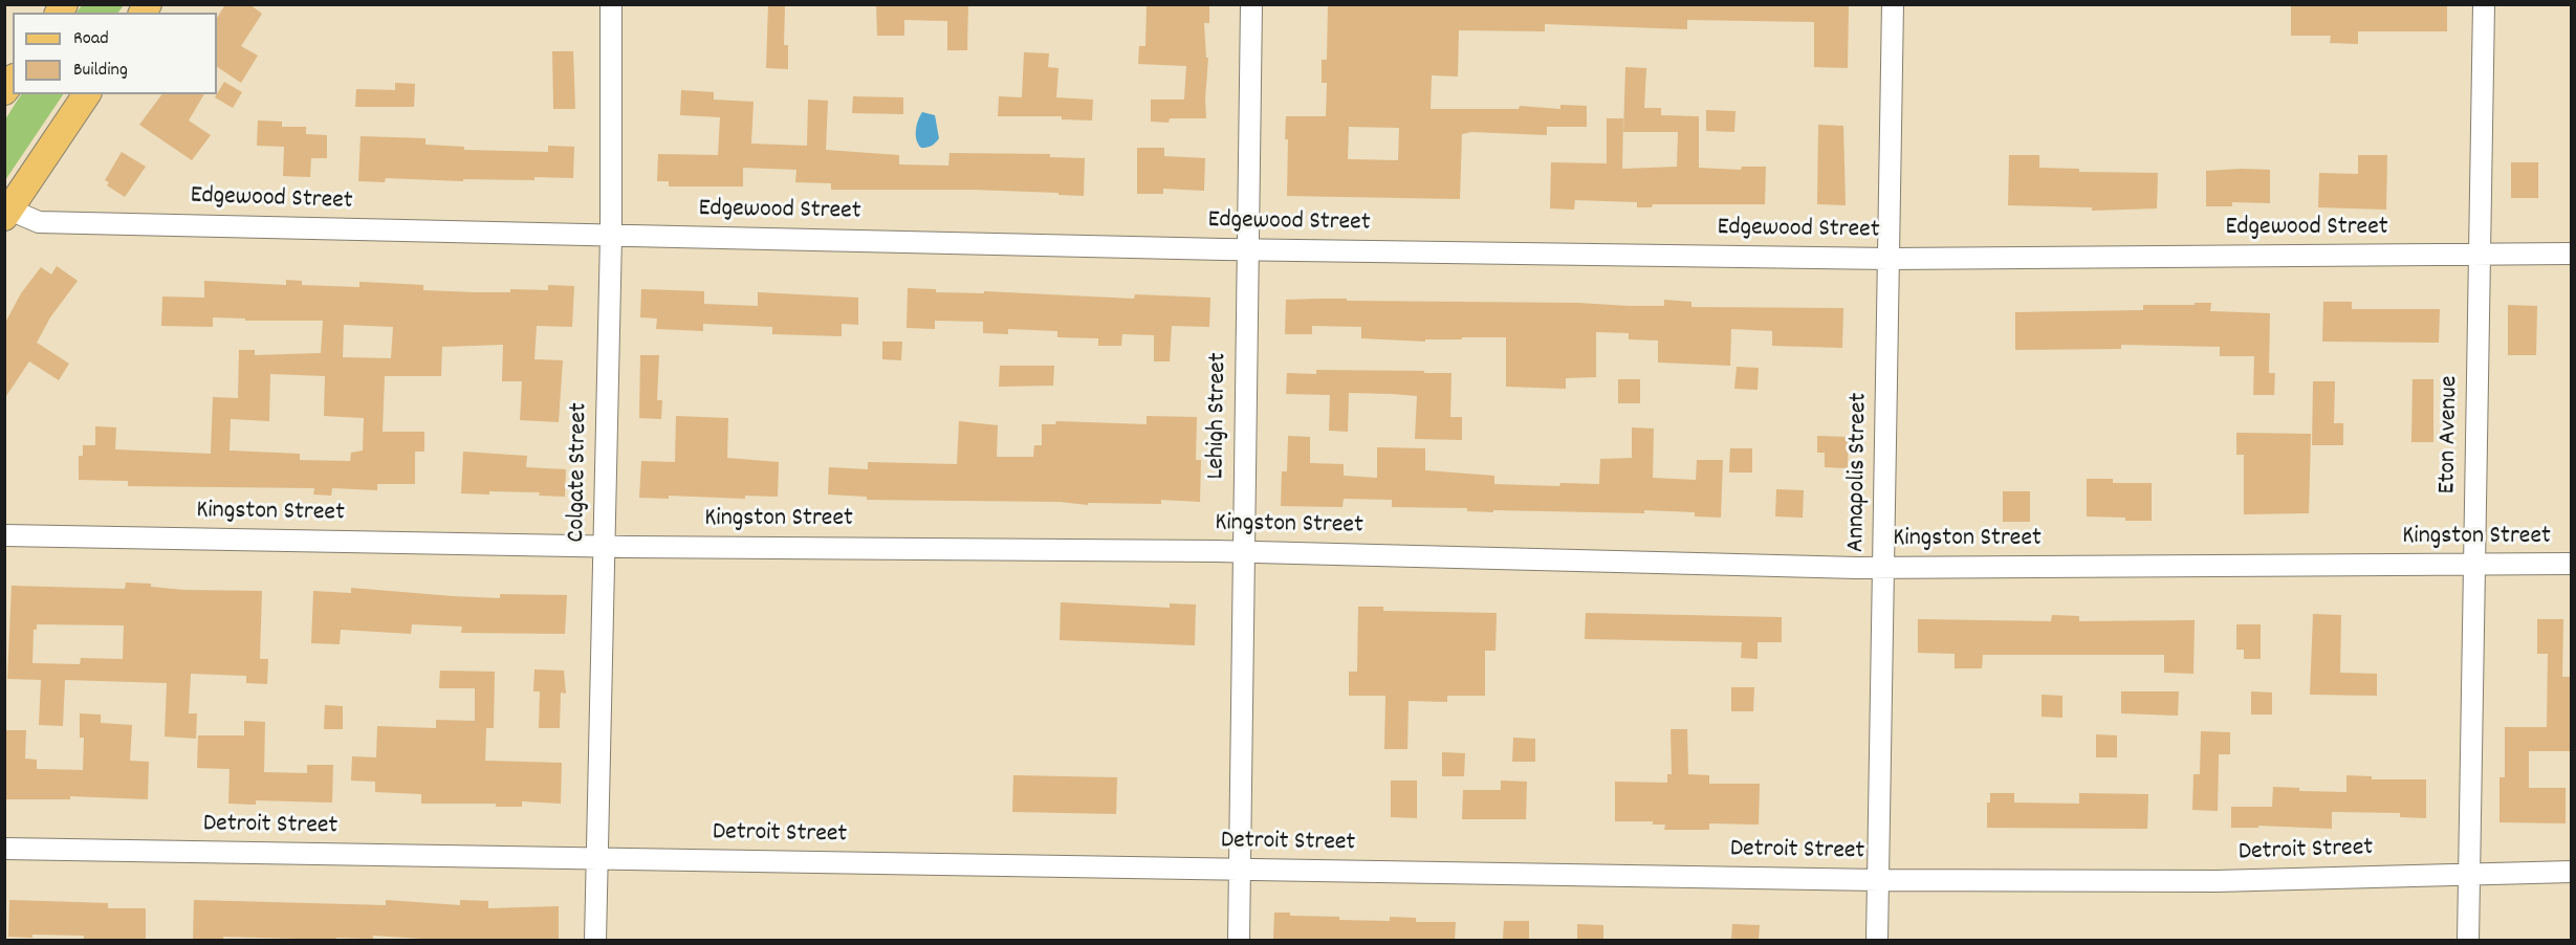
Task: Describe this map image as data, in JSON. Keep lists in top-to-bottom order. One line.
{"streets":{"street":["Edgewood Street","Lehigh Street","Eton Avenue","Colgate Street","Annapolis Street","Kingston Street","Detroit Street"]},"crossings":[["Edgewood Street","Lehigh Street"],["Edgewood Street","Eton Avenue"],["Edgewood Street","Colgate Street"],["Edgewood Street","Annapolis Street"],["Lehigh Street","Kingston Street"],["Lehigh Street","Detroit Street"],["Eton Avenue","Kingston Street"],["Eton Avenue","Detroit Street"],["Colgate Street","Kingston Street"],["Colgate Street","Detroit Street"],["Annapolis Street","Kingston Street"],["Annapolis Street","Detroit Street"]],"legend":["Road","Building"]}
